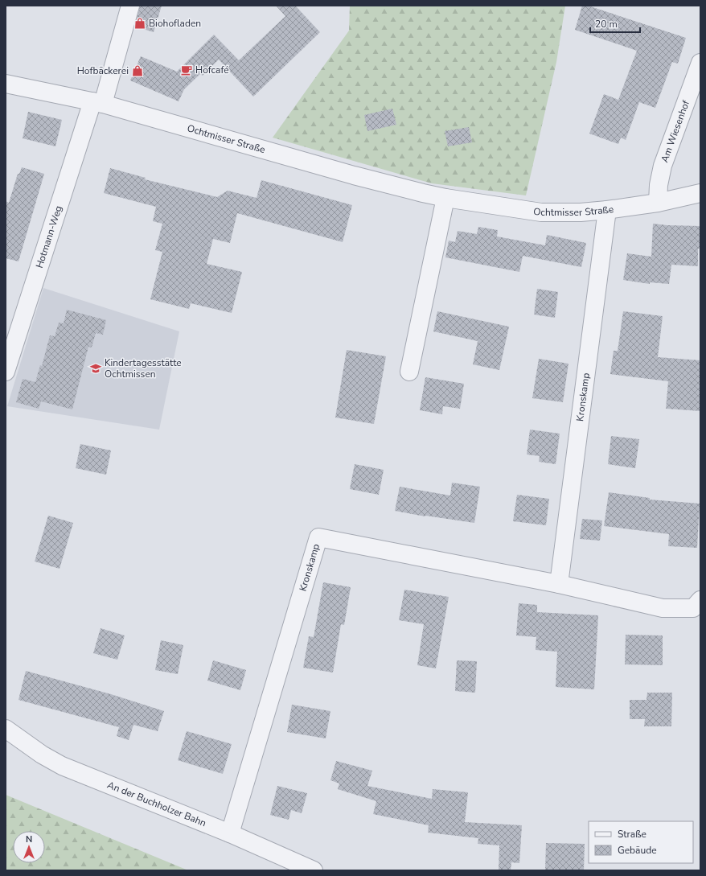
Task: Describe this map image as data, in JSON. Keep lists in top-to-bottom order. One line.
{"streets":{"street":["Am Wiesenhof","Ochtmisser Straße","Hotmann-Weg","Kronskamp","An der Buchholzer Bahn"]},"crossings":[["Am Wiesenhof","Ochtmisser Straße"],["Ochtmisser Straße","Hotmann-Weg"],["Ochtmisser Straße","Kronskamp"],["Kronskamp","An der Buchholzer Bahn"]],"places":{"shop":["Biohofladen","Hofbäckerei"],"cafe":["Hofcafé"],"school or university":["Kindertagesstätte Ochtmissen"]},"legend":["Straße","Gebäude"],"scale_bar":"20 m","north":"top"}
